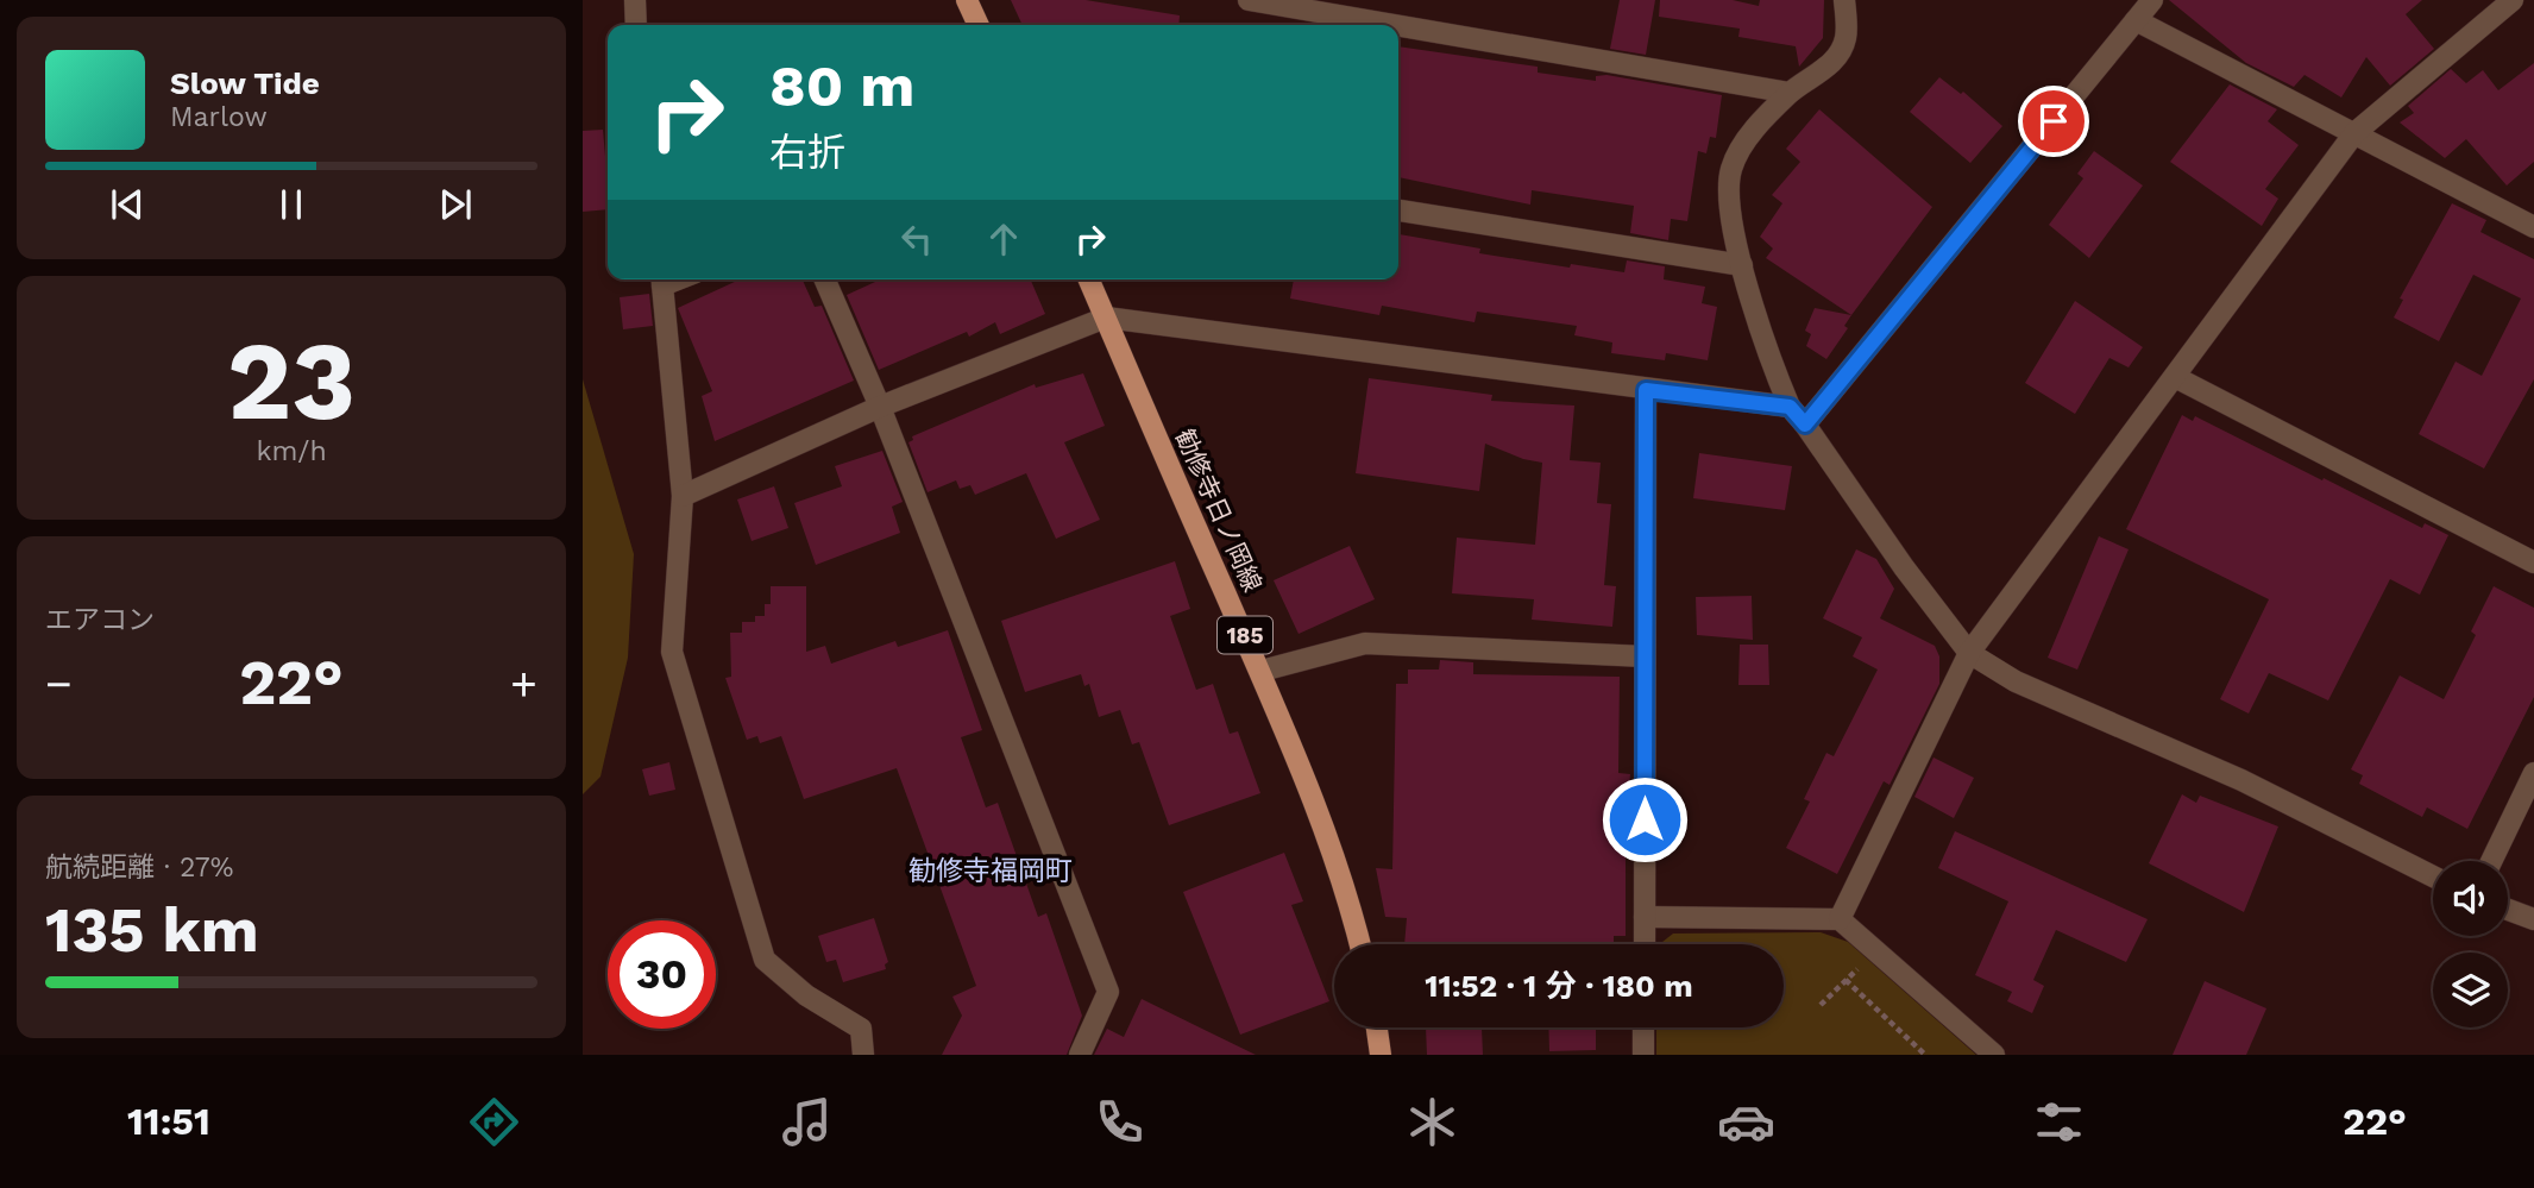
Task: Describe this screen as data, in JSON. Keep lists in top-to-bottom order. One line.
{"streets":{"main road":["勧修寺日ノ岡線","185"]},"districts":["勧修寺福岡町"],"page":{"turn":["80 m","右折"],"song":["Slow Tide","Marlow"],"tile":[["23","km/h"],"エアコン",["航続距離 · 27%","135 km"]],"heat":["−","22°","+"],"limit":"30","trip":"11:52 · 1 分 · 180 m","tabs":["11:51","22°"]}}
